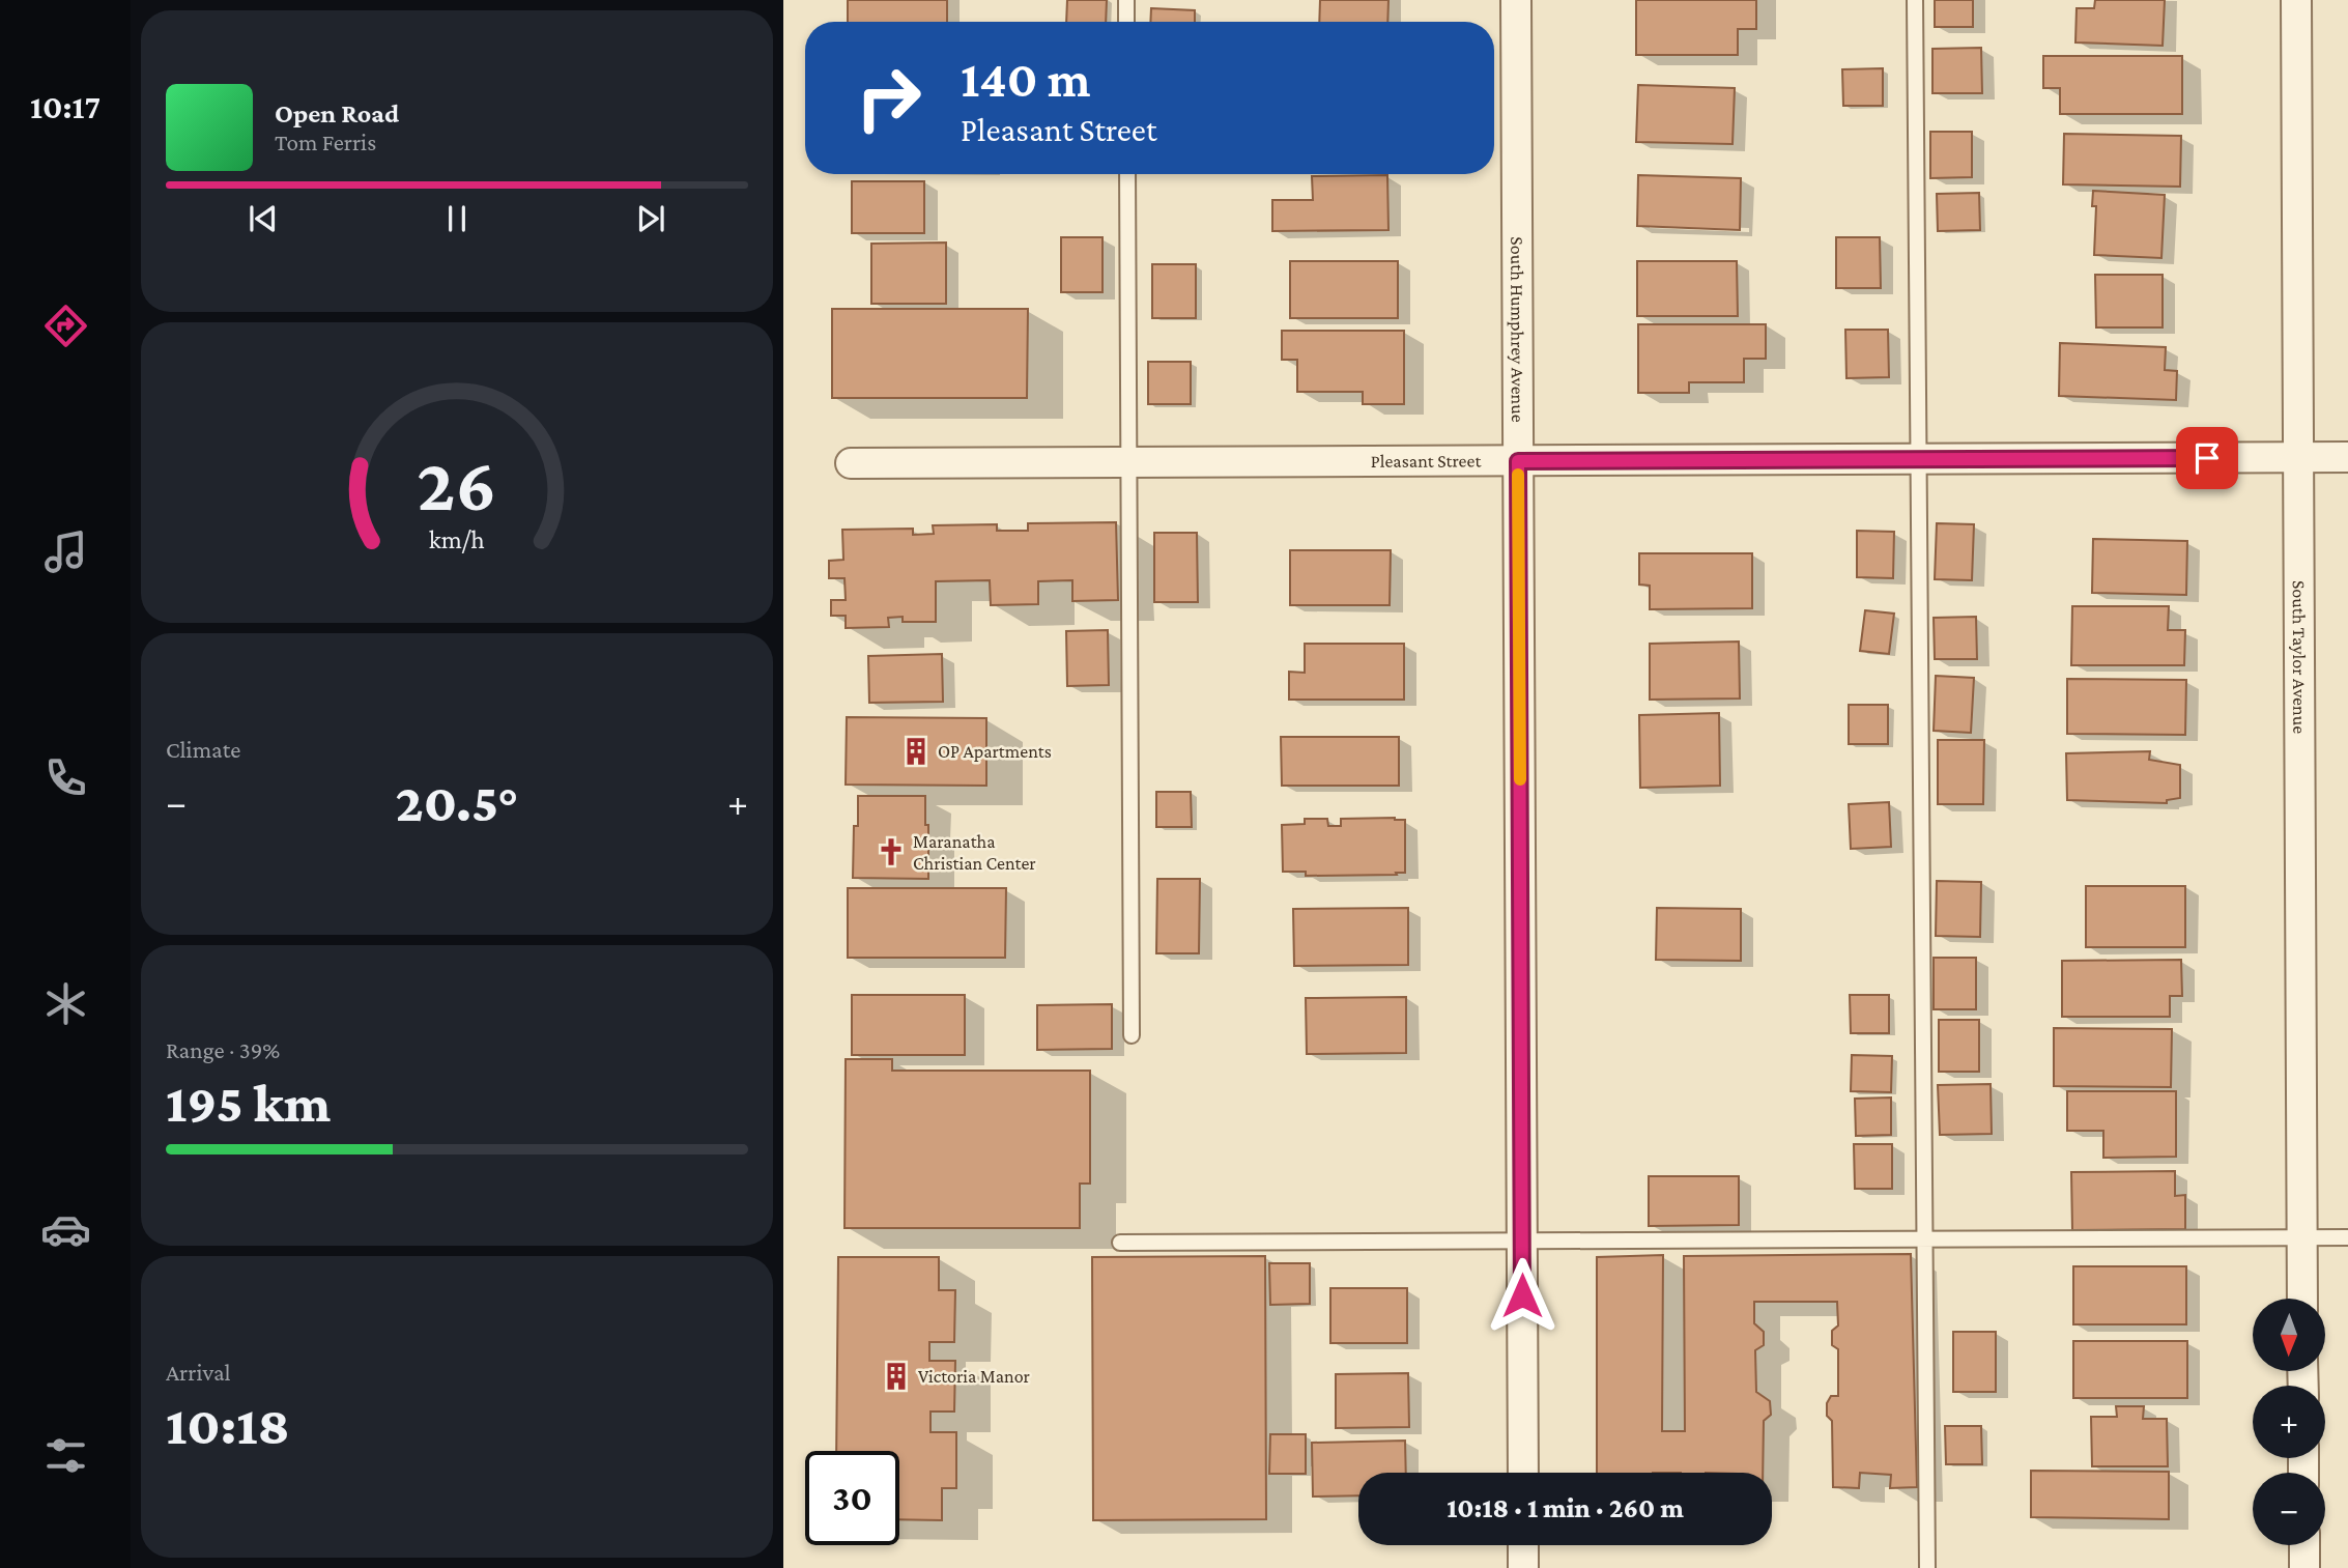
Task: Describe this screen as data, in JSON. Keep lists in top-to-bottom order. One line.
{"streets":{"street":["South Humphrey Avenue","Pleasant Street","South Taylor Avenue"]},"crossings":[["South Humphrey Avenue","Pleasant Street"],["Pleasant Street","South Taylor Avenue"]],"places":{"building":["OP Apartments","Victoria Manor"],"church":["Maranatha Christian Center"]},"north":"bottom","page":{"tabs":"10:17","turn":["140 m","Pleasant Street"],"song":["Open Road","Tom Ferris"],"tile":["Climate",["Range · 39%","195 km"],["Arrival","10:18"]],"heat":["−","20.5°","+"],"map_buttons":["+","−"],"limit":"30","trip":"10:18 · 1 min · 260 m","gauge":["26","km/h"]}}
